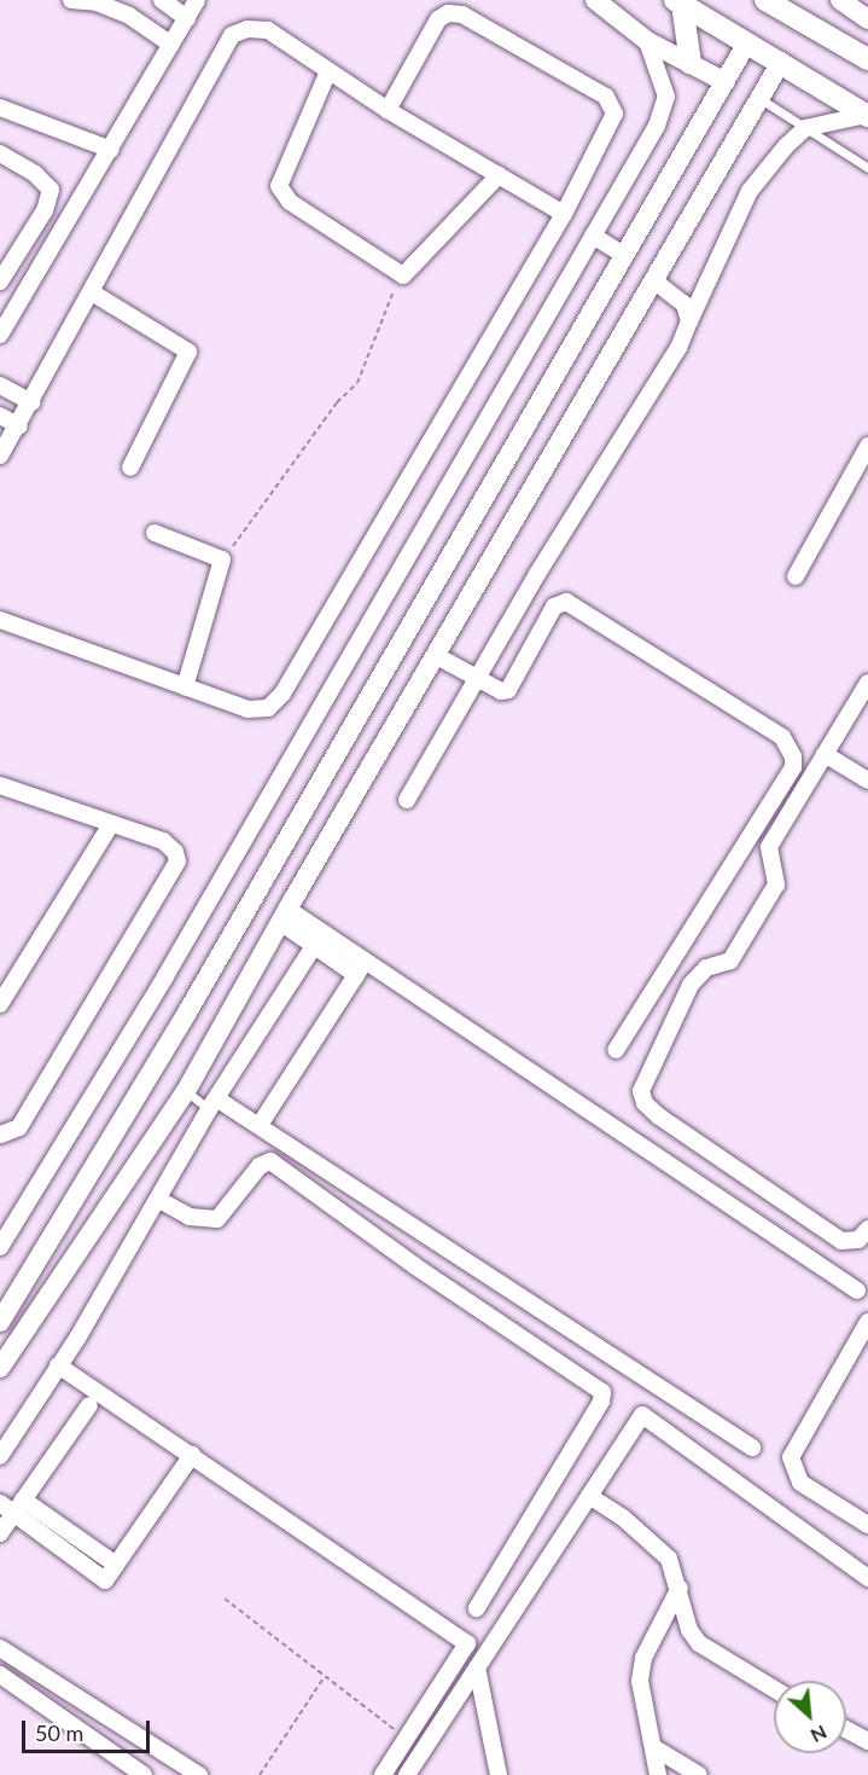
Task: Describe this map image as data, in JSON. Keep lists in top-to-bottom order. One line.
{"scale_bar":"50 m","north":"bottom right"}
